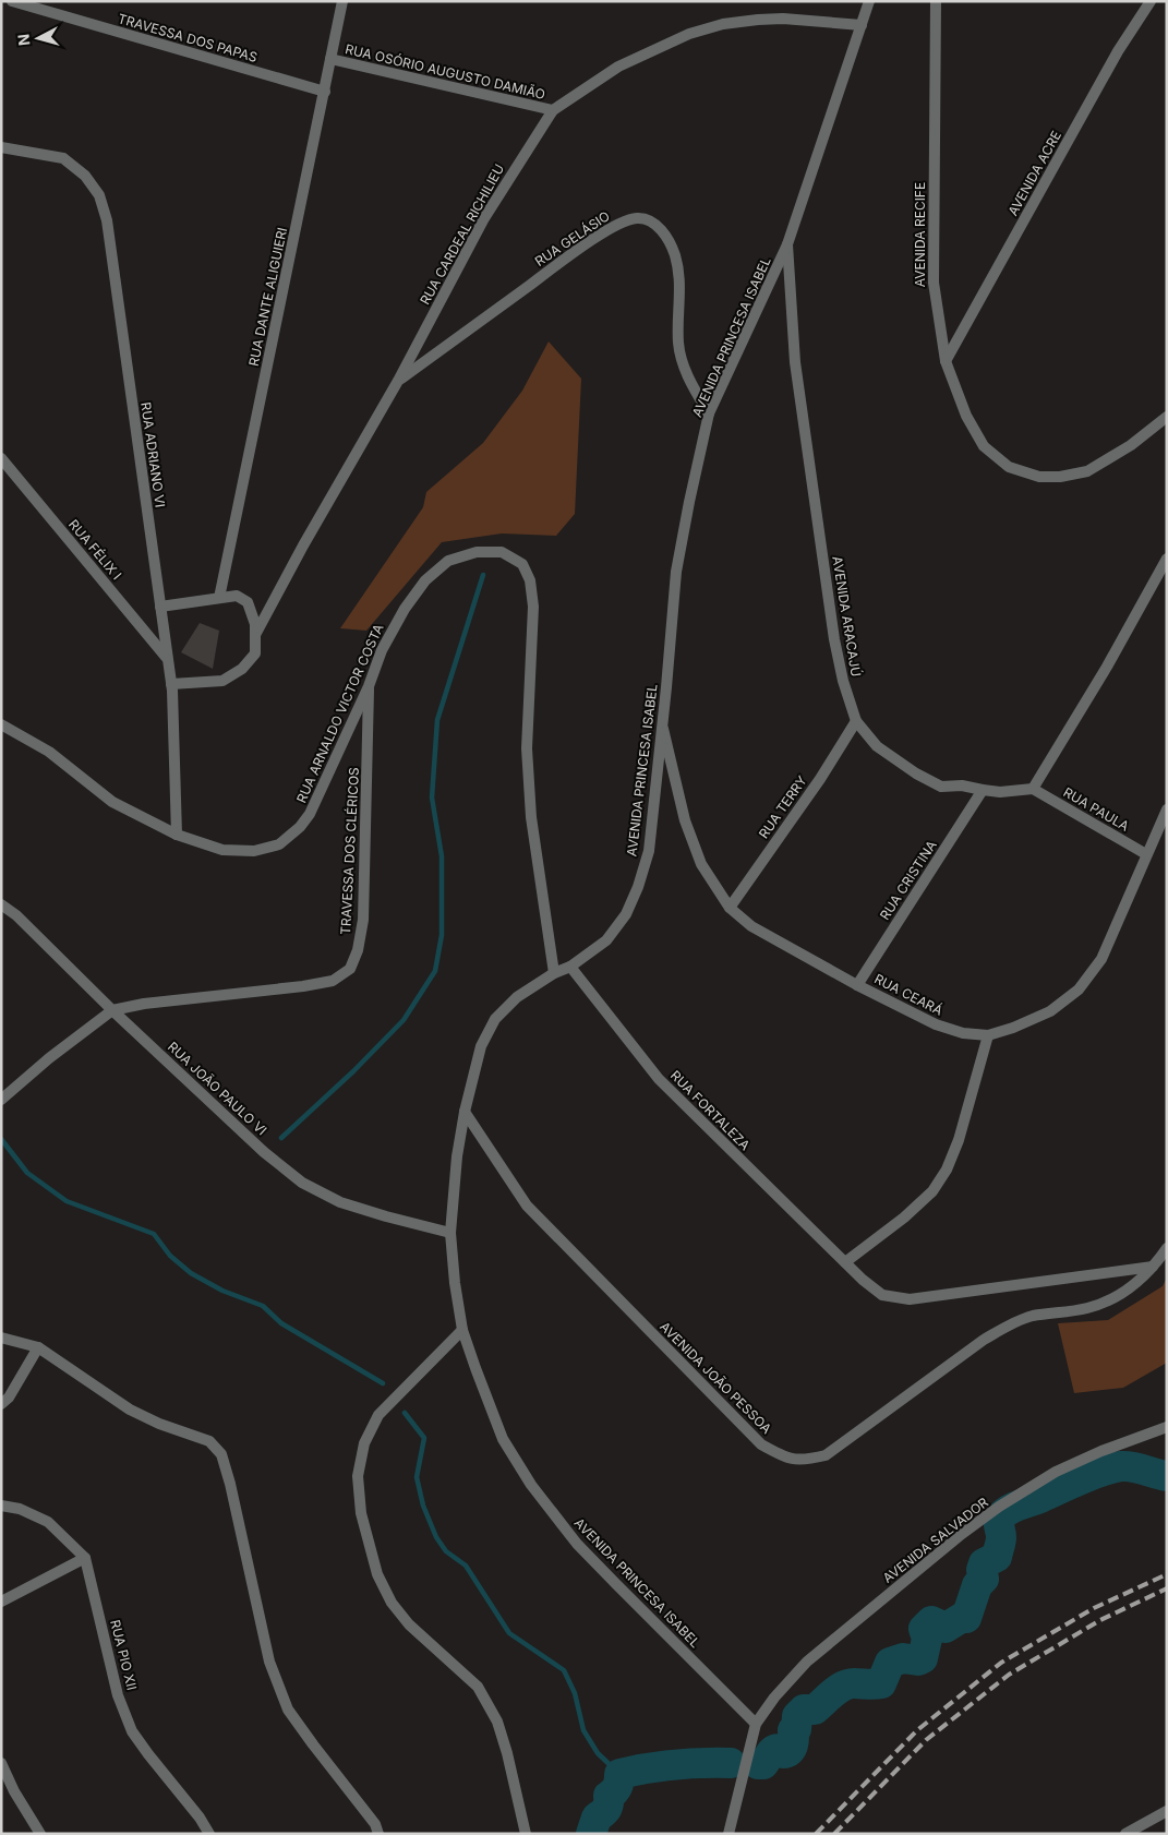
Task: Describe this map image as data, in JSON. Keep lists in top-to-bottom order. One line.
{"streets":{"street":["TRAVESSA DOS PAPAS","RUA OSÓRIO AUGUSTO DAMIÃO","AVENIDA ACRE","RUA CARDEAL RICHILIEU","AVENIDA RECIFE","RUA GELÁSIO","RUA DANTE ALIGUIERI","AVENIDA PRINCESA ISABEL","RUA ADRIANO VI","RUA FÉLIX I","AVENIDA ARACAJÚ","RUA ARNALDO VICTOR COSTA","RUA TERRY","RUA PAULA","TRAVESSA DOS CLÉRICOS","RUA CRISTINA","RUA CEARÁ","RUA JOÃO PAULO VI","RUA FORTALEZA","AVENIDA JOÃO PESSOA","AVENIDA SALVADOR","RUA PIO XII"]},"crossings":[["TRAVESSA DOS PAPAS","RUA DANTE ALIGUIERI"],["RUA OSÓRIO AUGUSTO DAMIÃO","RUA CARDEAL RICHILIEU"],["RUA OSÓRIO AUGUSTO DAMIÃO","RUA DANTE ALIGUIERI"],["AVENIDA ACRE","AVENIDA RECIFE"],["RUA CARDEAL RICHILIEU","RUA GELÁSIO"],["RUA CARDEAL RICHILIEU","RUA DANTE ALIGUIERI"],["RUA CARDEAL RICHILIEU","AVENIDA PRINCESA ISABEL"],["RUA CARDEAL RICHILIEU","RUA ADRIANO VI"],["RUA CARDEAL RICHILIEU","RUA FÉLIX I"],["RUA GELÁSIO","AVENIDA PRINCESA ISABEL"],["RUA DANTE ALIGUIERI","RUA ADRIANO VI"],["RUA DANTE ALIGUIERI","RUA FÉLIX I"],["AVENIDA PRINCESA ISABEL","AVENIDA ARACAJÚ"],["AVENIDA PRINCESA ISABEL","RUA ARNALDO VICTOR COSTA"],["AVENIDA PRINCESA ISABEL","RUA CEARÁ"],["AVENIDA PRINCESA ISABEL","RUA JOÃO PAULO VI"],["AVENIDA PRINCESA ISABEL","RUA FORTALEZA"],["AVENIDA PRINCESA ISABEL","AVENIDA JOÃO PESSOA"],["AVENIDA PRINCESA ISABEL","AVENIDA SALVADOR"],["RUA ADRIANO VI","RUA FÉLIX I"],["RUA ADRIANO VI","RUA ARNALDO VICTOR COSTA"],["AVENIDA ARACAJÚ","RUA TERRY"],["AVENIDA ARACAJÚ","RUA PAULA"],["AVENIDA ARACAJÚ","RUA CRISTINA"],["RUA ARNALDO VICTOR COSTA","TRAVESSA DOS CLÉRICOS"],["RUA TERRY","RUA CEARÁ"],["RUA PAULA","RUA CEARÁ"],["TRAVESSA DOS CLÉRICOS","RUA JOÃO PAULO VI"],["RUA CRISTINA","RUA CEARÁ"],["RUA FORTALEZA","AVENIDA JOÃO PESSOA"]],"north":"left"}
